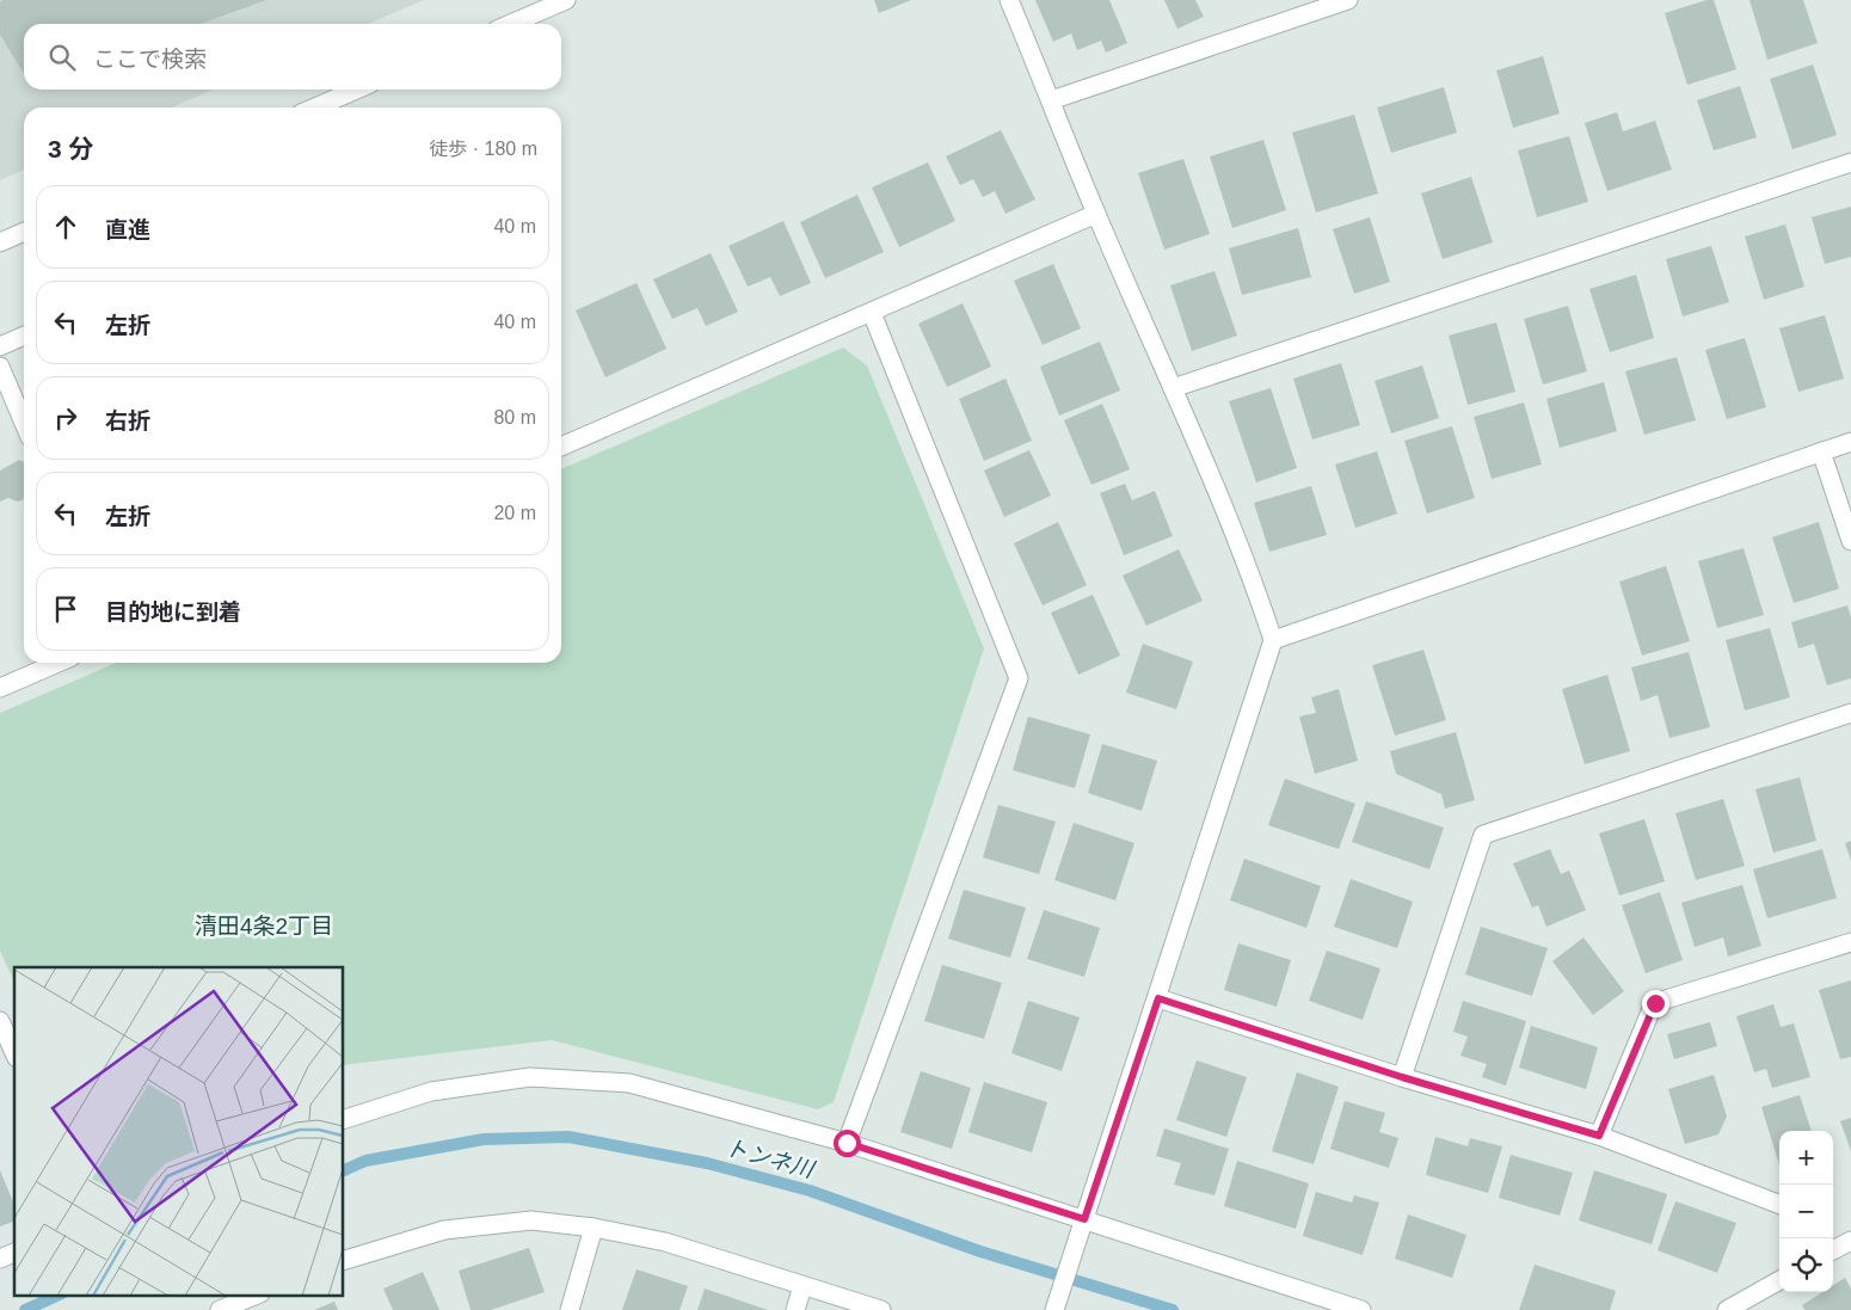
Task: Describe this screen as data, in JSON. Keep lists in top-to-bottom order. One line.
{"districts":["清田4条2丁目"],"water":["トンネ川"],"page":{"search":"ここで検索","heading":["3 分","徒歩 · 180 m"],"list":[["直進","40 m"],["左折","40 m"],["右折","80 m"],["左折","20 m"],"目的地に到着"],"map_buttons":["+","−"]}}
